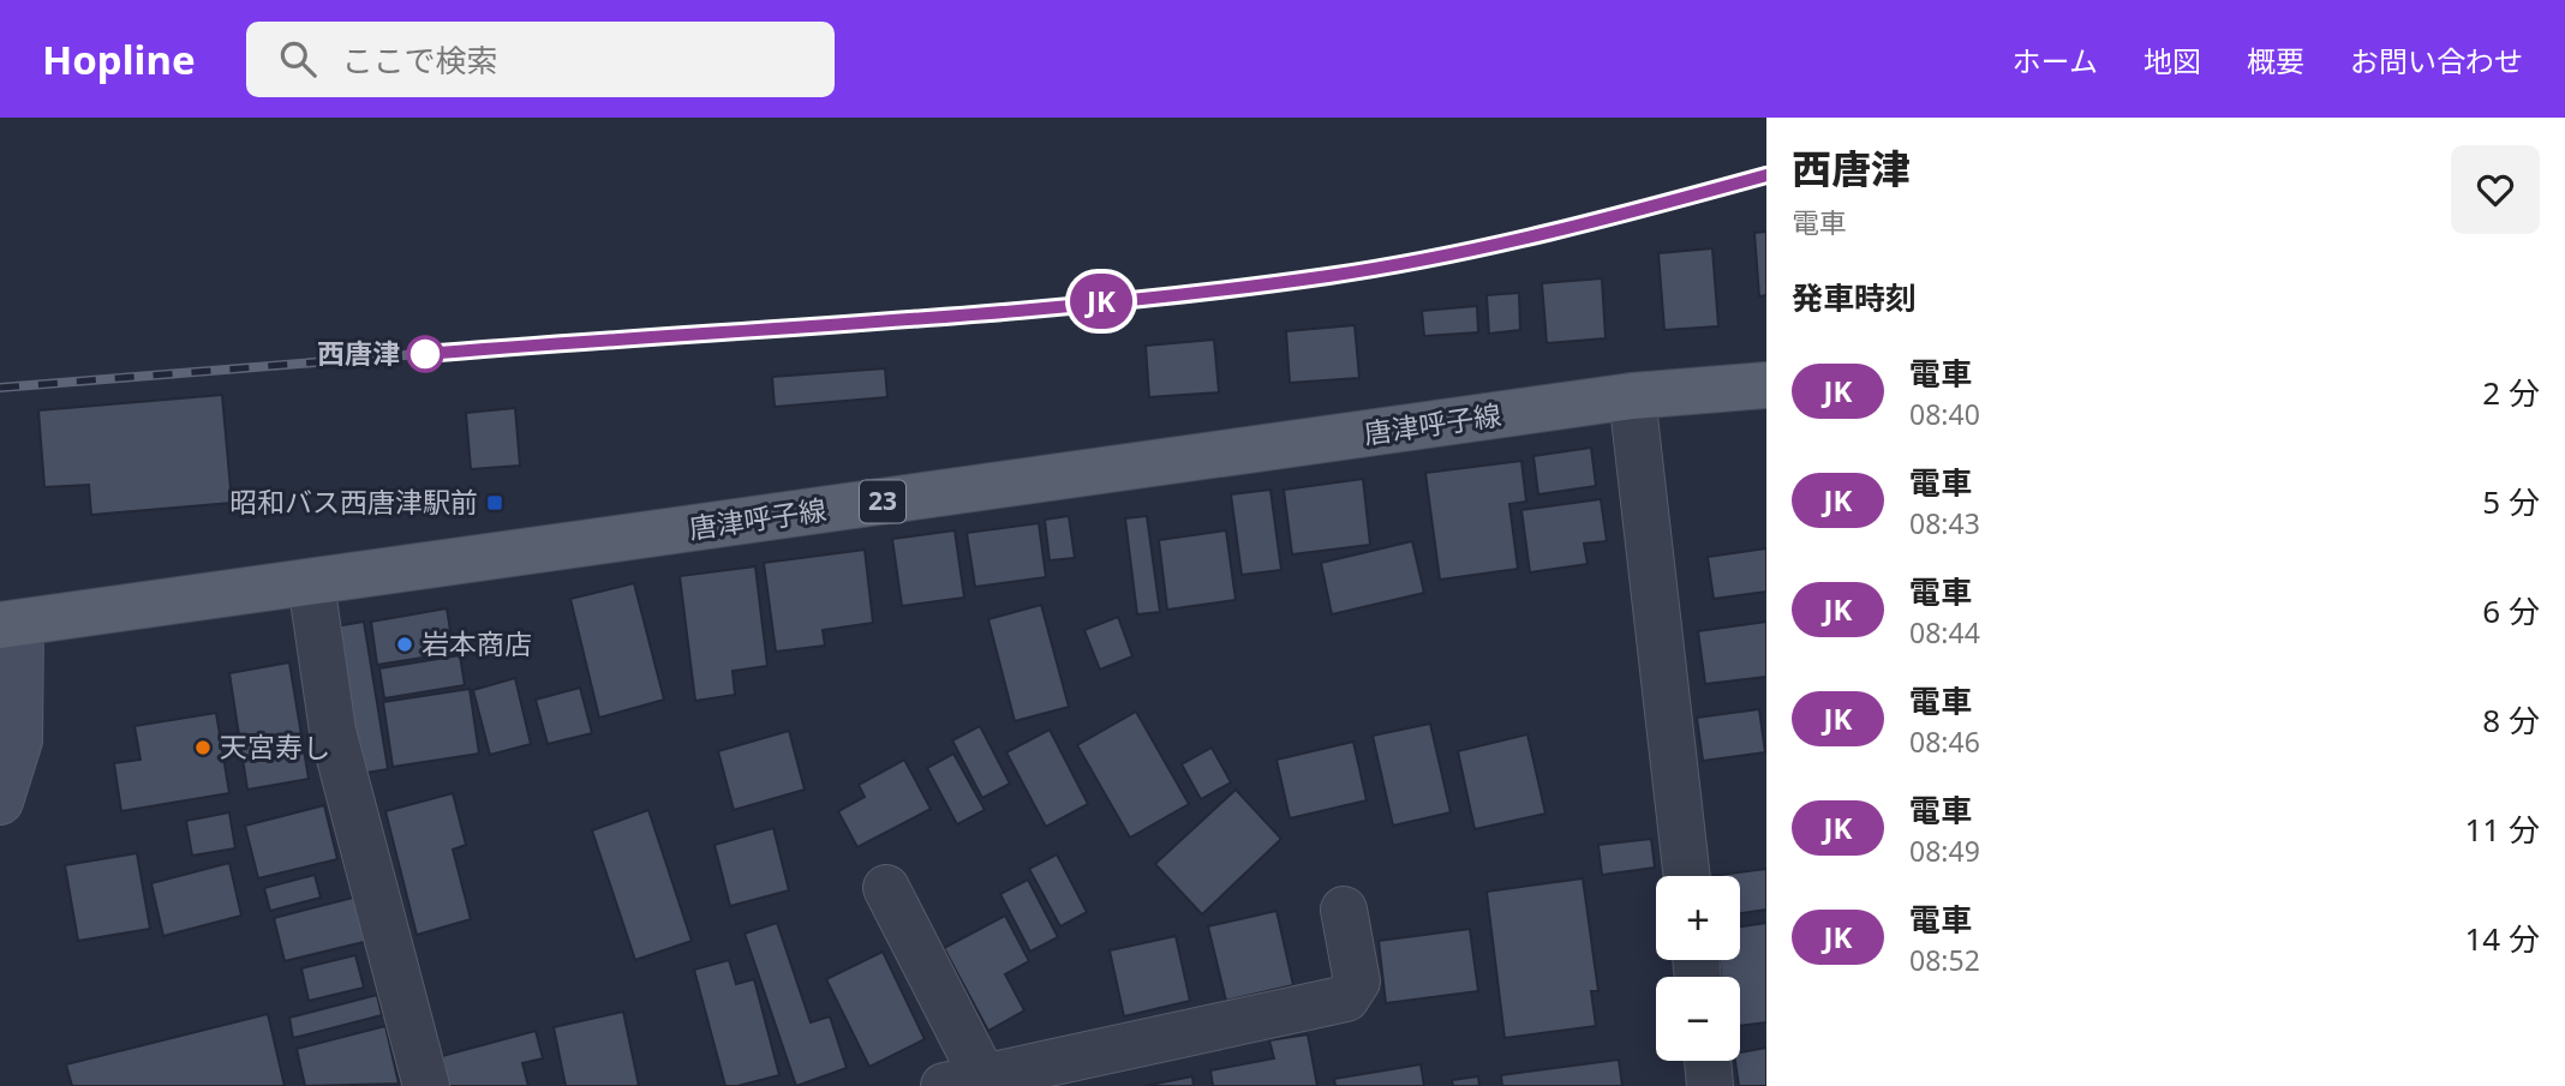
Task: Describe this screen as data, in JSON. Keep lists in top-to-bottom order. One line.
{"streets":{"main road":["唐津呼子線","23"]},"places":{"other":["西唐津","岩本商店","天宮寿し"],"transit":["昭和バス西唐津駅前"]},"page":{"header":"Hopline","search":"ここで検索","nav":["ホーム","地図","概要","お問い合わせ"],"on_map":"JK","heading":[["西唐津","電車"],"発車時刻"],"list":[{"mark":"JK","name":"電車","note":"08:40","value":"2 分"},{"mark":"JK","name":"電車","note":"08:43","value":"5 分"},{"mark":"JK","name":"電車","note":"08:44","value":"6 分"},{"mark":"JK","name":"電車","note":"08:46","value":"8 分"},{"mark":"JK","name":"電車","note":"08:49","value":"11 分"},{"mark":"JK","name":"電車","note":"08:52","value":"14 分"}],"map_buttons":["+","−"]}}
